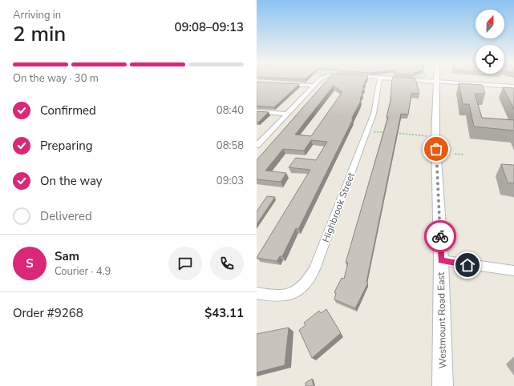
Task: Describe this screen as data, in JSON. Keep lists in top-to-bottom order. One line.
{"streets":{"main road":["Westmount Road East"],"street":["Highbrook Street"]},"north":"top","page":{"heading":["2 min","Arriving in","09:08–09:13"],"panel":["Sam","Courier · 4.9","Order #9268","$43.11"],"bar":"On the way · 30 m","list":[["Confirmed","08:40"],["Preparing","08:58"],["On the way","09:03"],"Delivered"],"round":"S"}}
